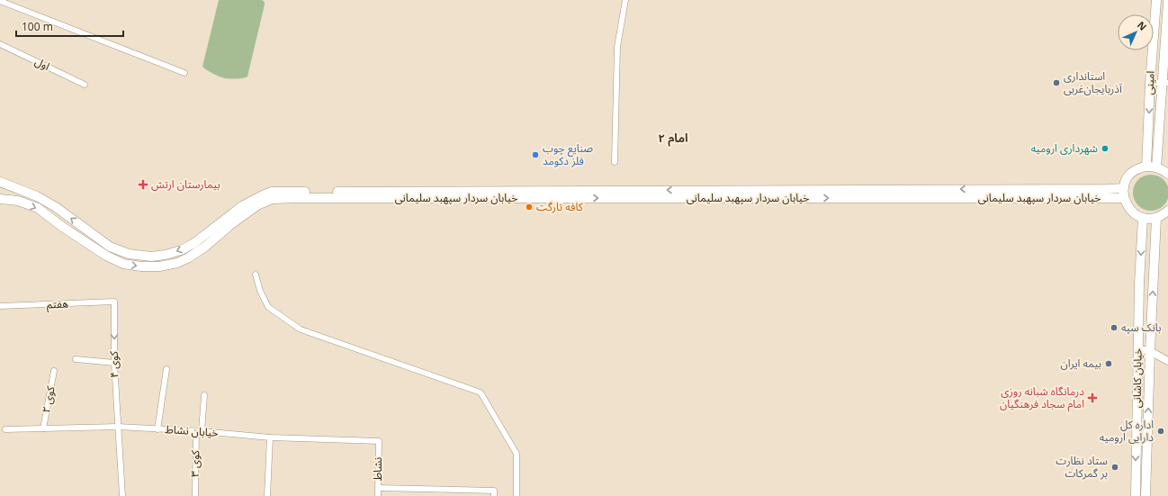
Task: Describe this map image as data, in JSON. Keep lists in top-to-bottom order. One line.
{"streets":{"main road":["امینی","خیابان سردار سپهبد سلیمانی","خیابان کاشانی"],"street":["اول","هفتم","کوی ۴","کوی ۲","خیابان نشاط","کوی ۳","نشاط"]},"crossings":[["هفتم","کوی ۴"],["کوی ۴","خیابان نشاط"],["کوی ۲","خیابان نشاط"],["خیابان نشاط","کوی ۳"],["خیابان نشاط","نشاط"]],"districts":["امام ۲"],"places":{"other":["استانداری آذربایجان‌غربی","شهرداری ارومیه","صنایع چوب فلز دکومد","کافه تارگت","بانک سپه","بیمه ایران","اداره کل دارایی ارومیه","ستاد نظارت بر گمرکات"],"health":["بیمارستان ارتش","درمانگاه شبانه روزی امام سجاد فرهنگیان"]},"scale_bar":"100 m","north":"top right"}
